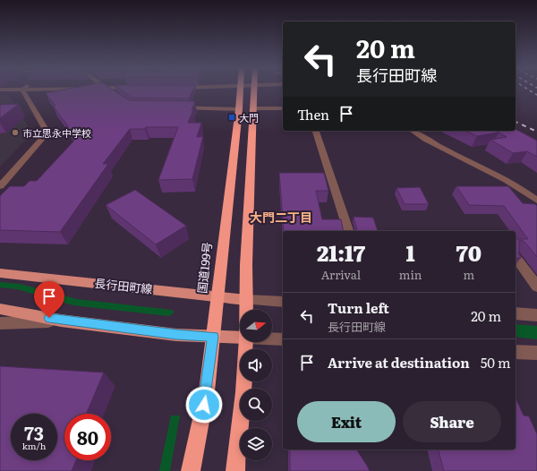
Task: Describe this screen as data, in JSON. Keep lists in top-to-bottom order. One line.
{"streets":{"highway":["国道199号"],"main road":["長行田町線"]},"crossings":[["国道199号","長行田町線"]],"districts":["大門二丁目"],"places":{"transit":["大門"],"other":["市立思永中学校"]},"north":"right","page":{"turn":["20 m","長行田町線"],"then":"Then","eta":["21:17","Arrival","1","min","70","m"],"list":[{"name":"Turn left","note":"長行田町線","value":"20 m"},{"name":"Arrive at destination","value":"50 m"}],"buttons":["Exit","Share"],"speed":"73 km/h","limit":"80"}}
